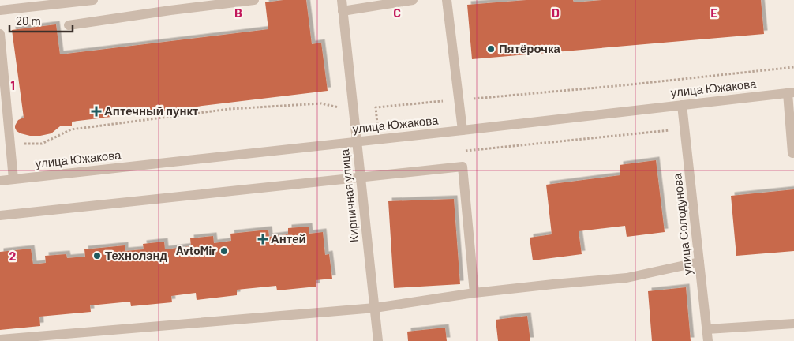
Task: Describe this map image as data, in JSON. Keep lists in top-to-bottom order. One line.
{"streets":{"street":["улица Южакова","Кирпичная улица","улица Солодунова"]},"crossings":[["улица Южакова","Кирпичная улица"],["улица Южакова","улица Солодунова"]],"places":{"other":["Пятёрочка","AvtoMir","Технолэнд"],"health":["Аптечный пункт","Антей"]},"scale_bar":"20 m","grid":{"columns":["B","C","D","E"],"rows":["1","2"]}}
